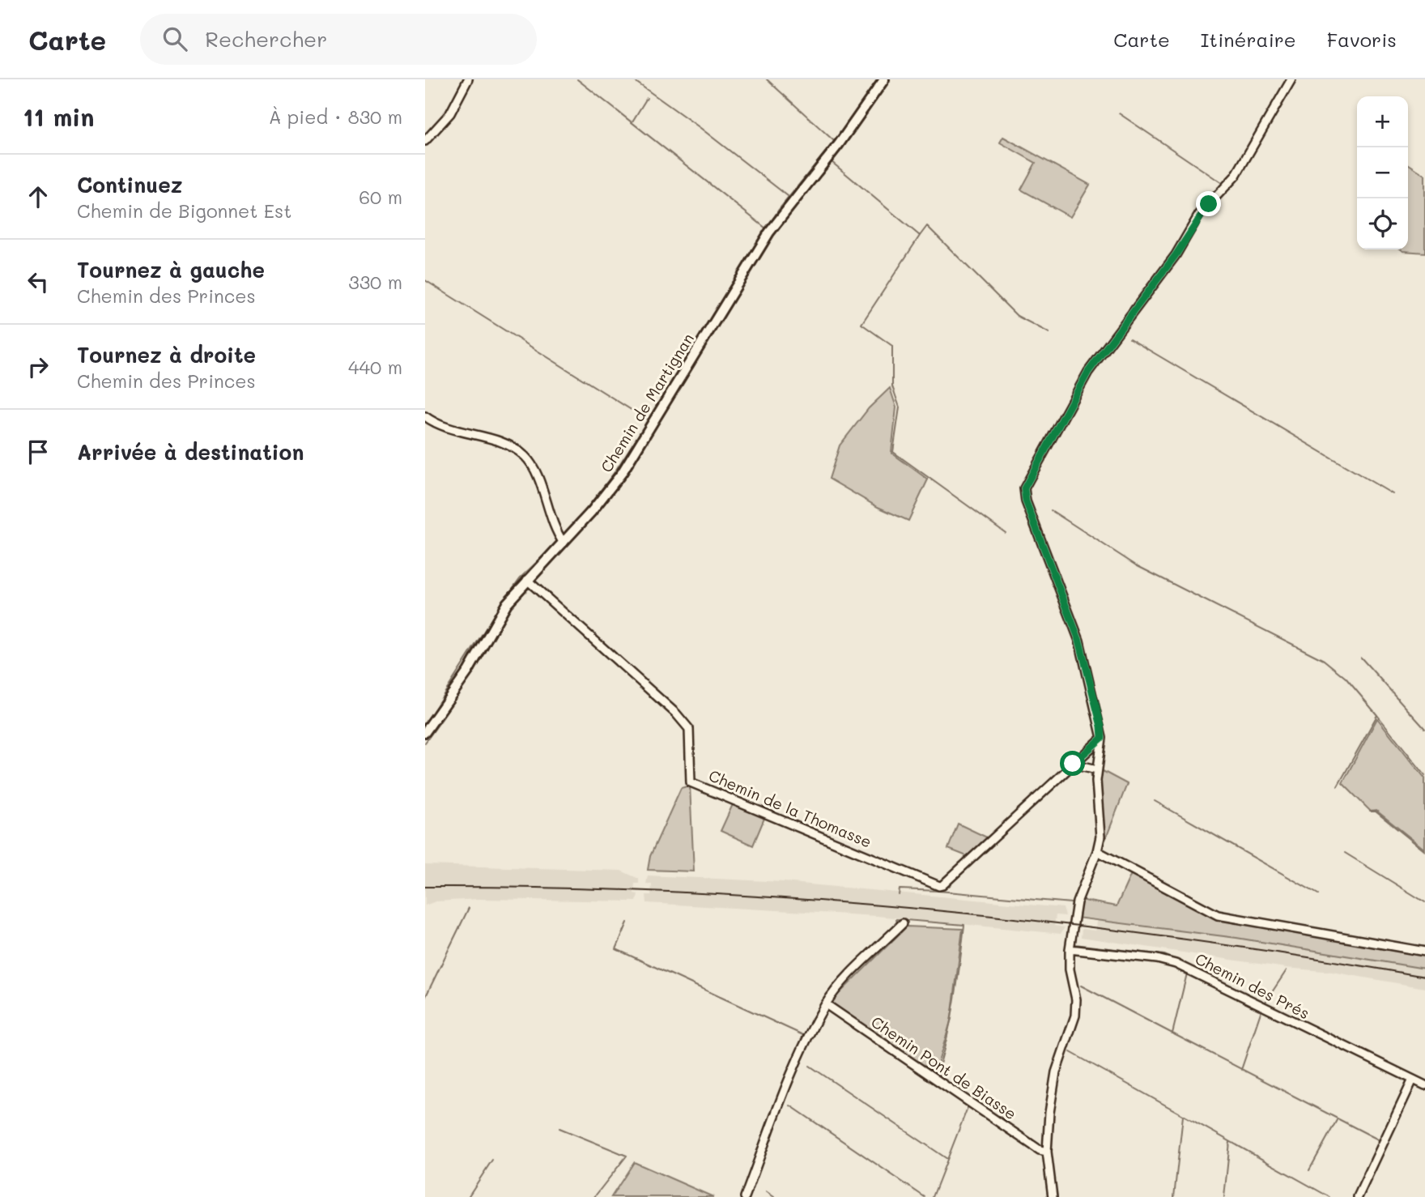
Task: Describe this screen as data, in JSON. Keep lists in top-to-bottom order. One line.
{"streets":{"main road":["Chemin de Martignan"],"street":["Chemin de la Thomasse","Chemin des Prés","Chemin Pont de Biasse"]},"crossings":[["Chemin de Martignan","Chemin de la Thomasse"]],"page":{"header":"Carte","search":"Rechercher","nav":["Carte","Itinéraire","Favoris"],"heading":["11 min","À pied · 830 m"],"map_buttons":["+","−"],"list":[["Continuez","Chemin de Bigonnet Est","60 m"],["Tournez à gauche","Chemin des Princes","330 m"],["Tournez à droite","Chemin des Princes","440 m"],"Arrivée à destination"]}}
